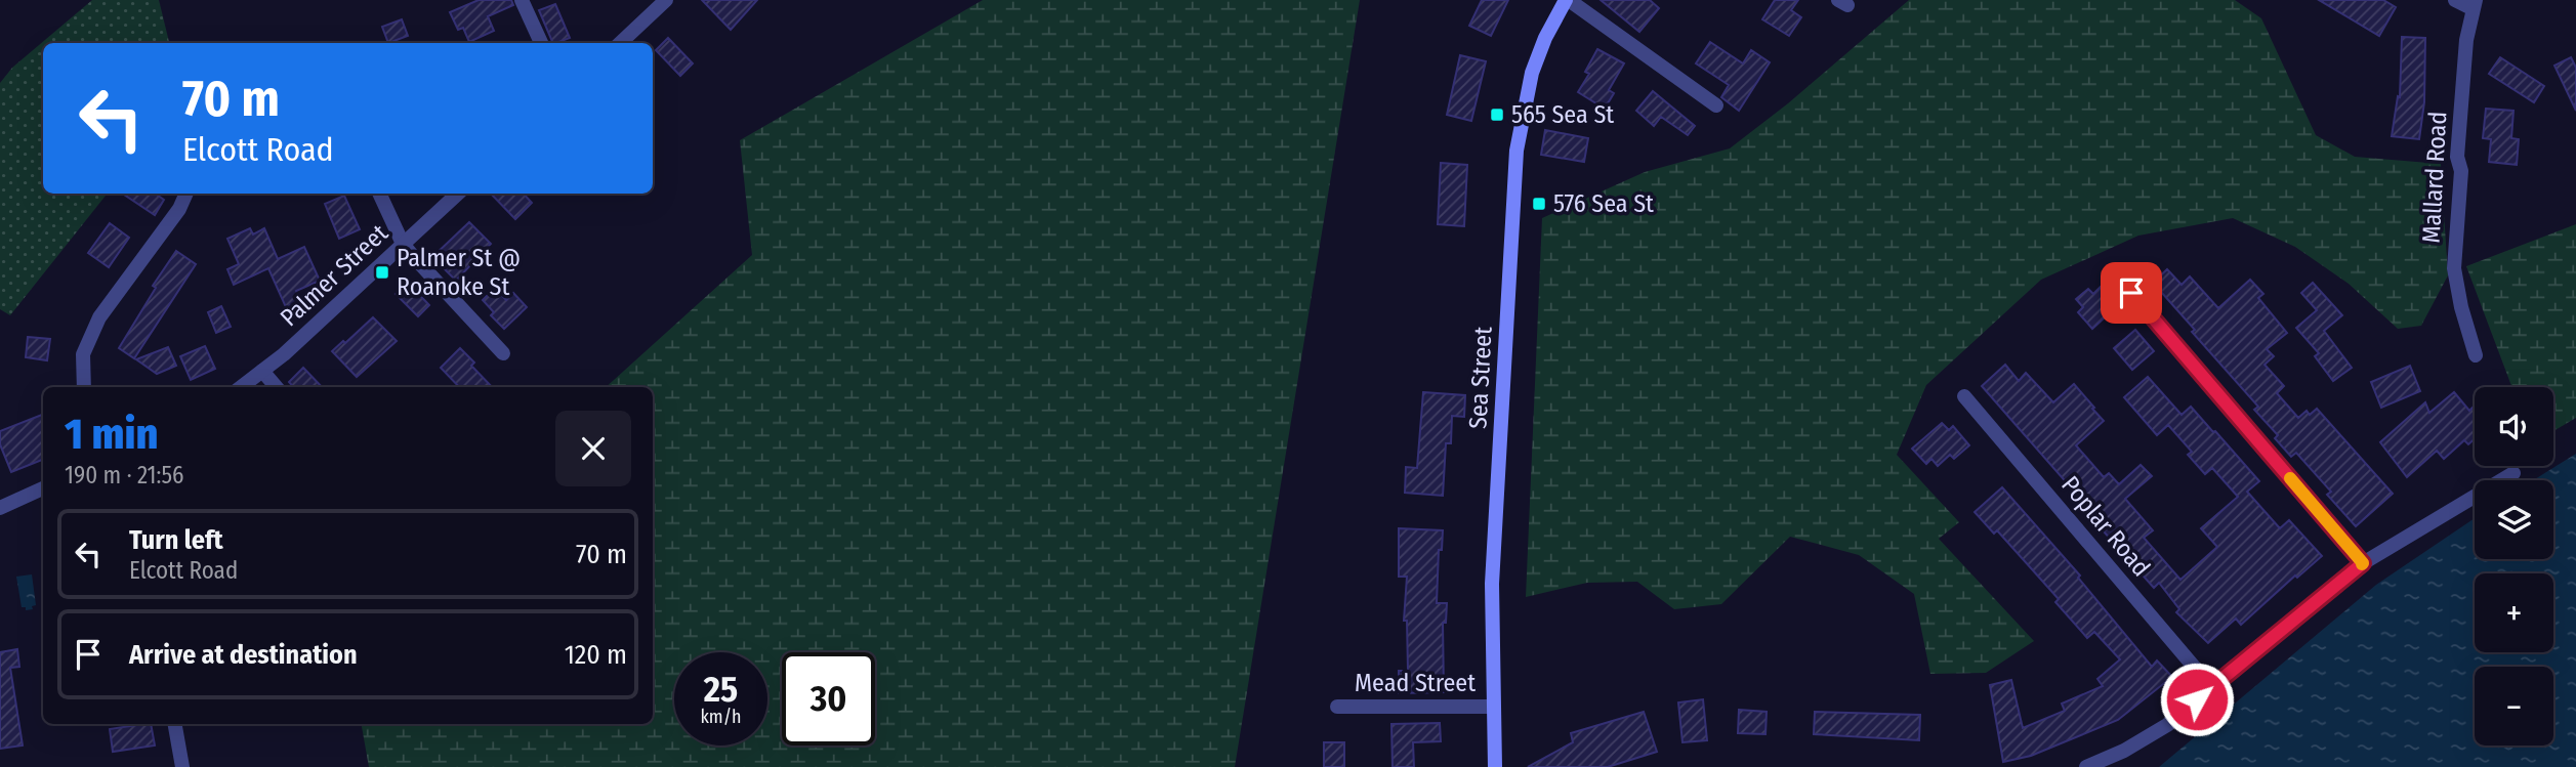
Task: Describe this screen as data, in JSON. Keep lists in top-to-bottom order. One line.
{"streets":{"main road":["Sea Street"],"street":["Mallard Road","Palmer Street","Poplar Road","Mead Street"]},"crossings":[["Sea Street","Mead Street"]],"places":{"transit":["565 Sea St","576 Sea St","Palmer St @ Roanoke St"]},"page":{"turn":["70 m","Elcott Road"],"map_buttons":["+","−"],"heading":["1 min","190 m · 21:56"],"list":[{"name":"Turn left","note":"Elcott Road","value":"70 m"},{"name":"Arrive at destination","value":"120 m"}],"speed":"25 km/h","limit":"30"}}
